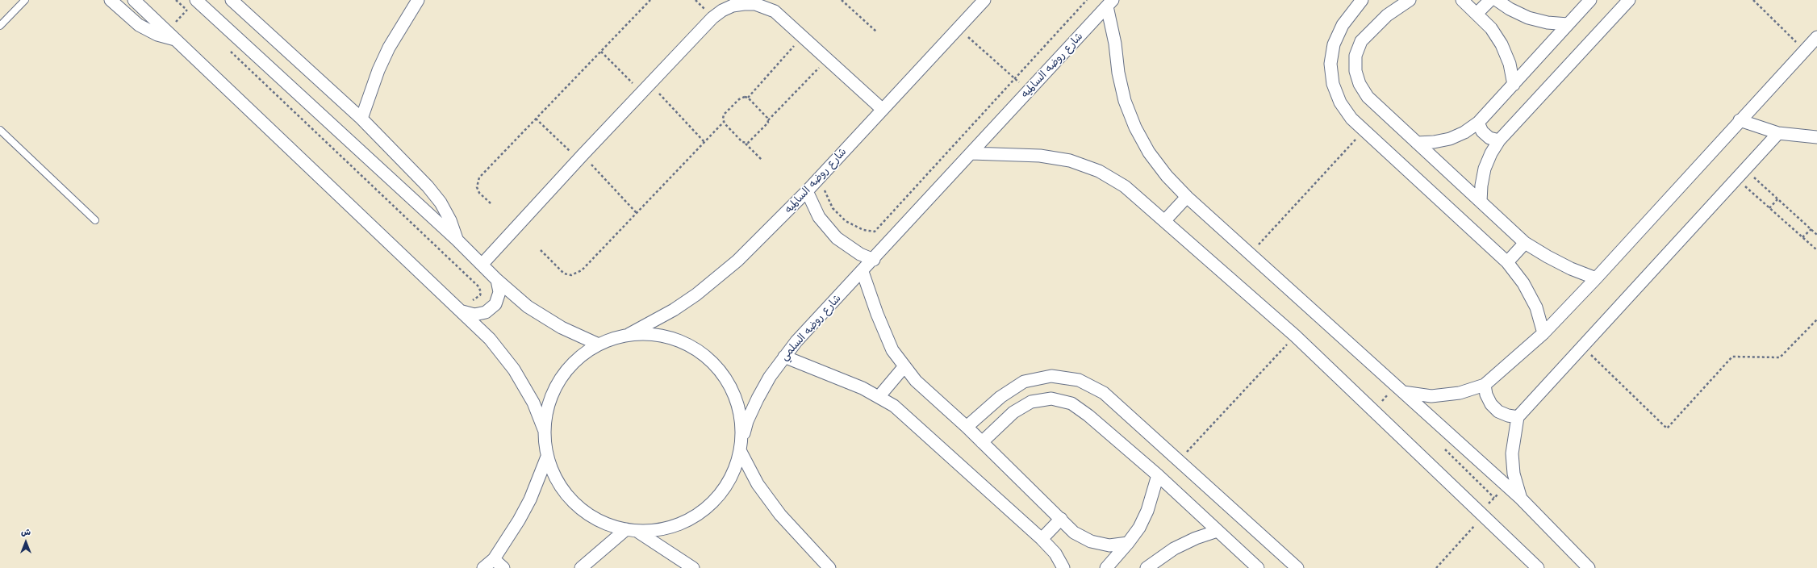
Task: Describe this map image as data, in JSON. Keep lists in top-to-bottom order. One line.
{"streets":{"street":["شارع روضه السالميه","شارع روضه السلمي"]},"crossings":[["شارع روضه السالميه","شارع روضه السلمي"]],"north":"top"}
